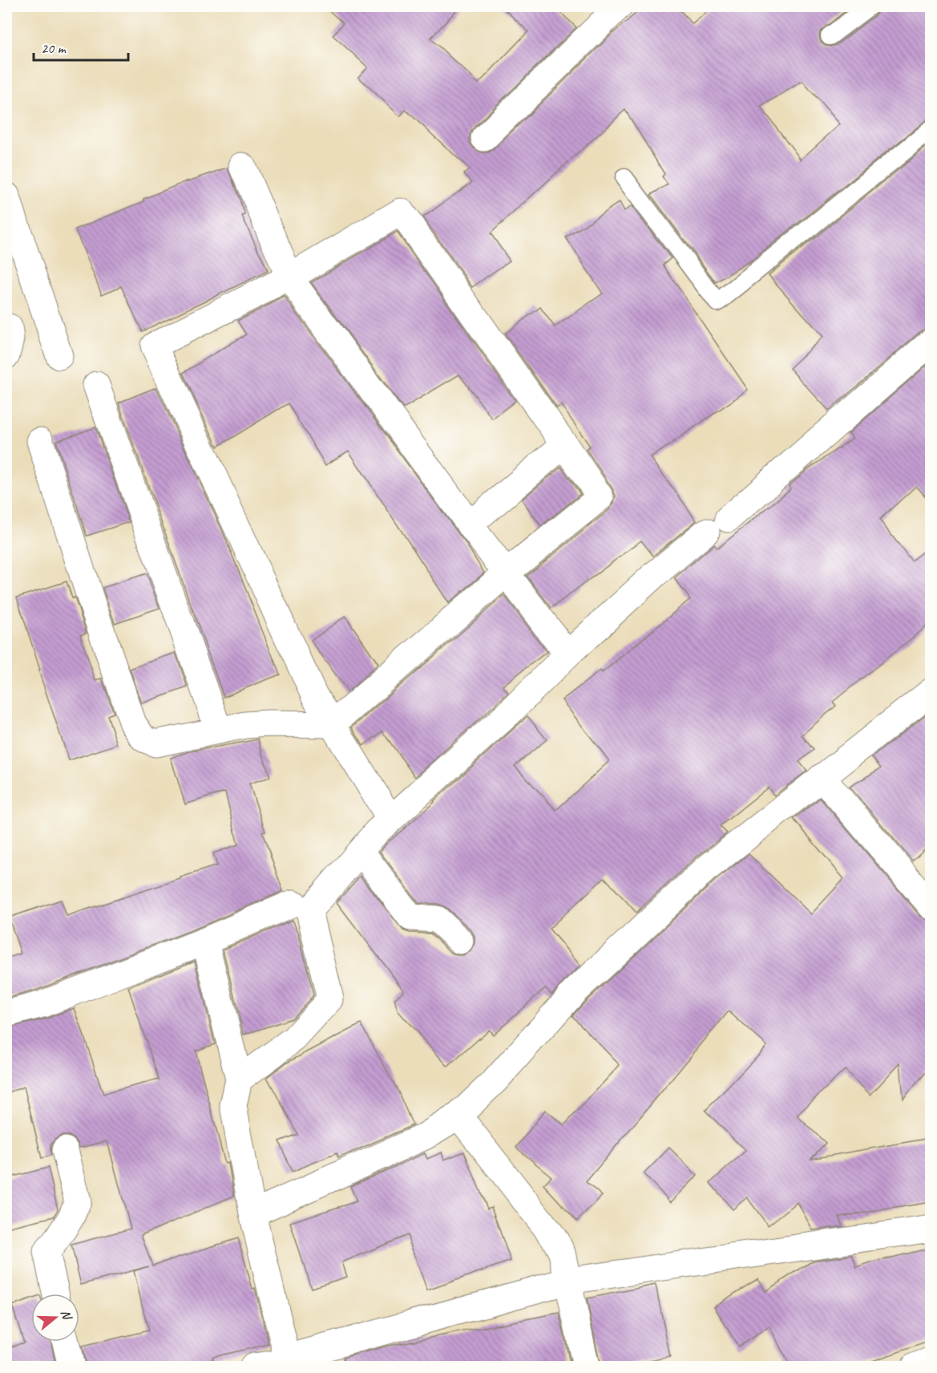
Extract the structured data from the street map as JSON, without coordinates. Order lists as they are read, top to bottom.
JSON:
{
  "scale_bar": "20 m",
  "north": "right"
}
